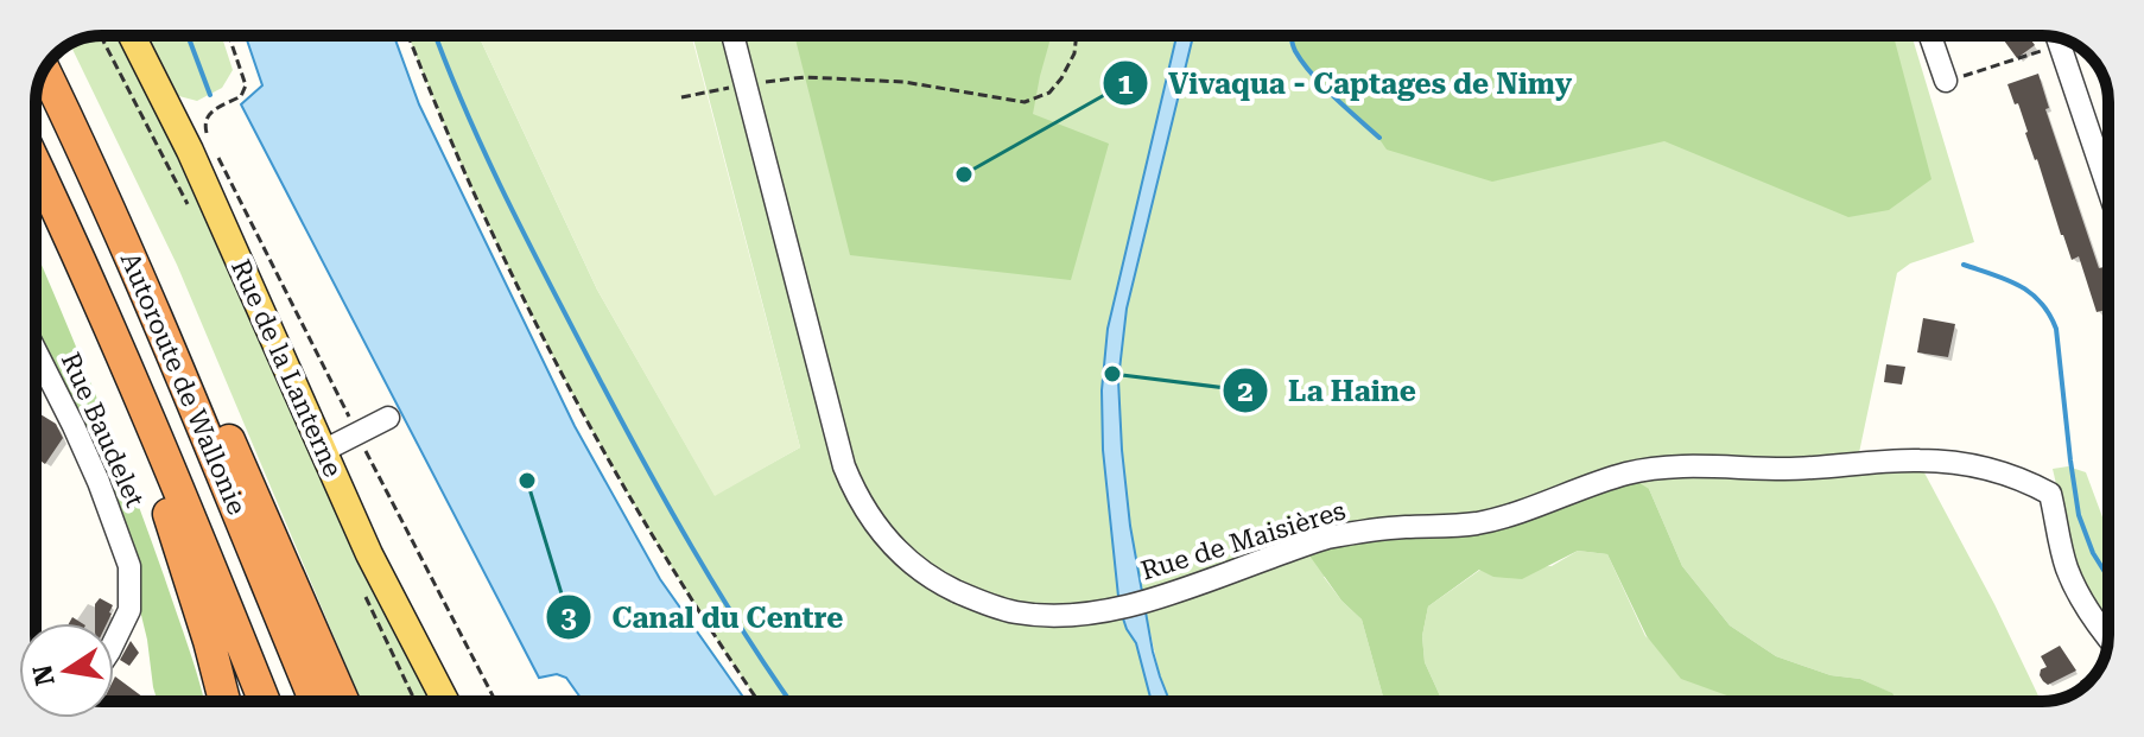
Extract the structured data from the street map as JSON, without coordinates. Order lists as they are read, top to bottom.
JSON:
{
  "streets": {
    "highway": ["Autoroute de Wallonie"],
    "main road": ["Rue de la Lanterne"],
    "street": ["Rue Baudelet", "Rue de Maisières"]
  },
  "places": ["Vivaqua - Captages de Nimy", "La Haine", "Canal du Centre"],
  "north": "left"
}
